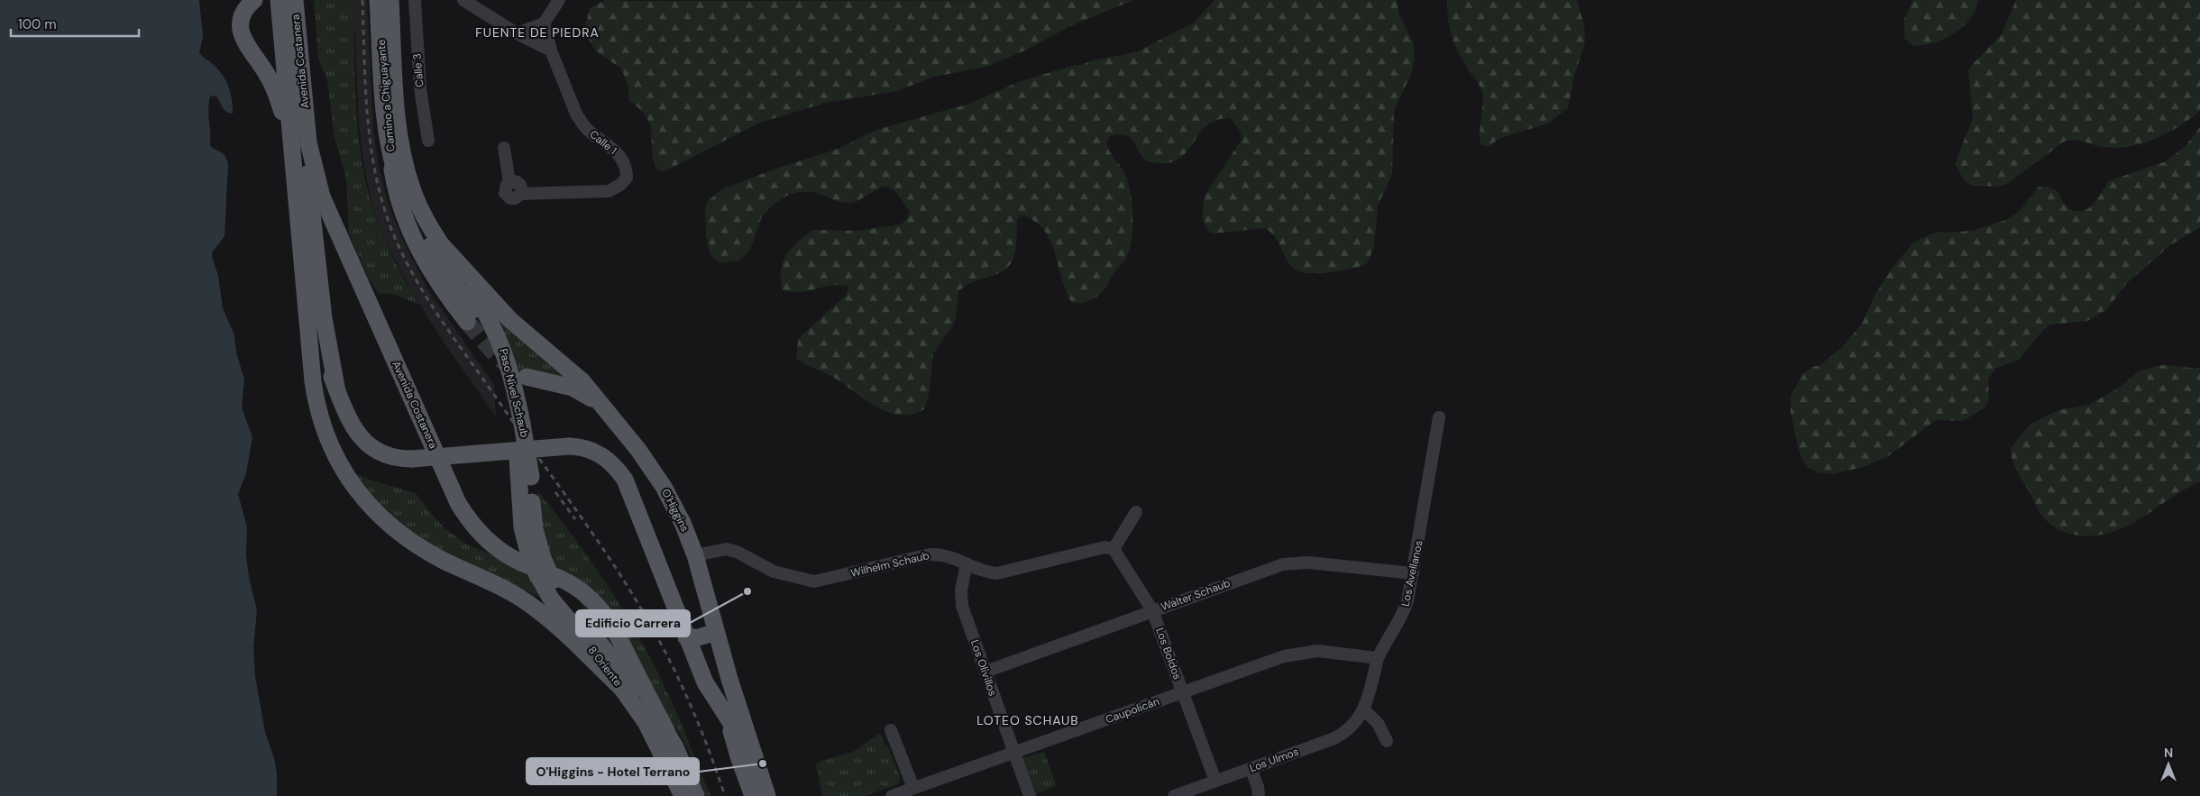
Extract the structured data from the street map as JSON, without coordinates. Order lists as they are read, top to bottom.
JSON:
{
  "streets": {
    "main road": [
      "Avenida Costanera",
      "Camino a Chiguayante",
      "Paso Nivel Schaub",
      "O'Higgins",
      "8 Oriente"
    ],
    "street": [
      "Calle 3",
      "Calle 1",
      "Wilhelm Schaub",
      "Los Avellanos",
      "Walter Schaub",
      "Los Boldos",
      "Los Olivillos",
      "Caupolicán",
      "Los Ulmos"
    ]
  },
  "crossings": [
    ["Avenida Costanera", "8 Oriente"],
    ["Camino a Chiguayante", "Paso Nivel Schaub"],
    ["Camino a Chiguayante", "O'Higgins"],
    ["Paso Nivel Schaub", "8 Oriente"],
    ["O'Higgins", "Wilhelm Schaub"],
    ["Wilhelm Schaub", "Los Boldos"],
    ["Wilhelm Schaub", "Los Olivillos"],
    ["Los Avellanos", "Walter Schaub"],
    ["Los Avellanos", "Caupolicán"],
    ["Los Avellanos", "Los Ulmos"],
    ["Walter Schaub", "Los Boldos"],
    ["Walter Schaub", "Los Olivillos"],
    ["Los Boldos", "Caupolicán"],
    ["Los Boldos", "Los Ulmos"],
    ["Los Olivillos", "Caupolicán"]
  ],
  "districts": ["FUENTE DE PIEDRA", "LOTEO SCHAUB"],
  "places": ["Edificio Carrera", "O'Higgins - Hotel Terrano"],
  "scale_bar": "100 m",
  "north": "top"
}
